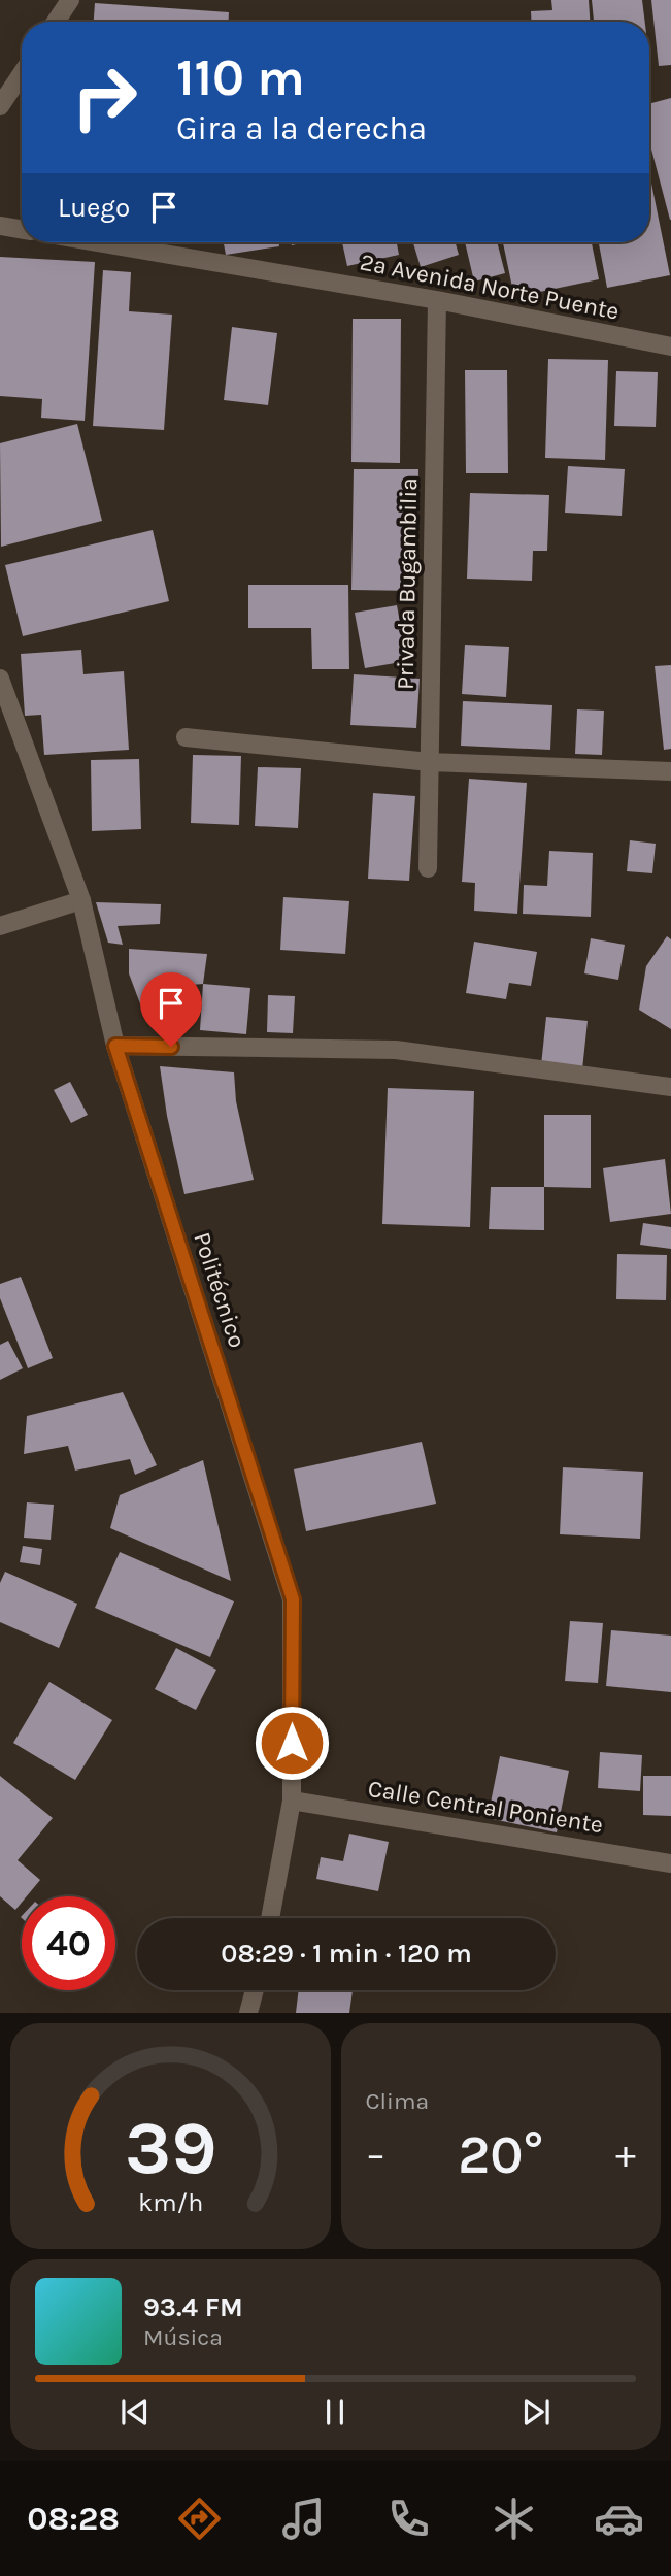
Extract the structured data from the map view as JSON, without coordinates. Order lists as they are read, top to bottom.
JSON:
{
  "streets": {
    "street": [
      "2a Avenida Norte Puente",
      "Privada Bugambilia",
      "Politécnico",
      "Calle Central Poniente"
    ]
  },
  "crossings": [
    ["2a Avenida Norte Puente", "Privada Bugambilia"],
    ["Politécnico", "Calle Central Poniente"]
  ],
  "page": {
    "turn": ["110 m", "Gira a la derecha"],
    "then": "Luego",
    "limit": "40",
    "trip": "08:29 · 1 min · 120 m",
    "tile": "Clima",
    "heat": ["−", "20°", "+"],
    "song": ["93.4 FM", "Música"],
    "tabs": "08:28",
    "gauge": ["39", "km/h"]
  }
}
